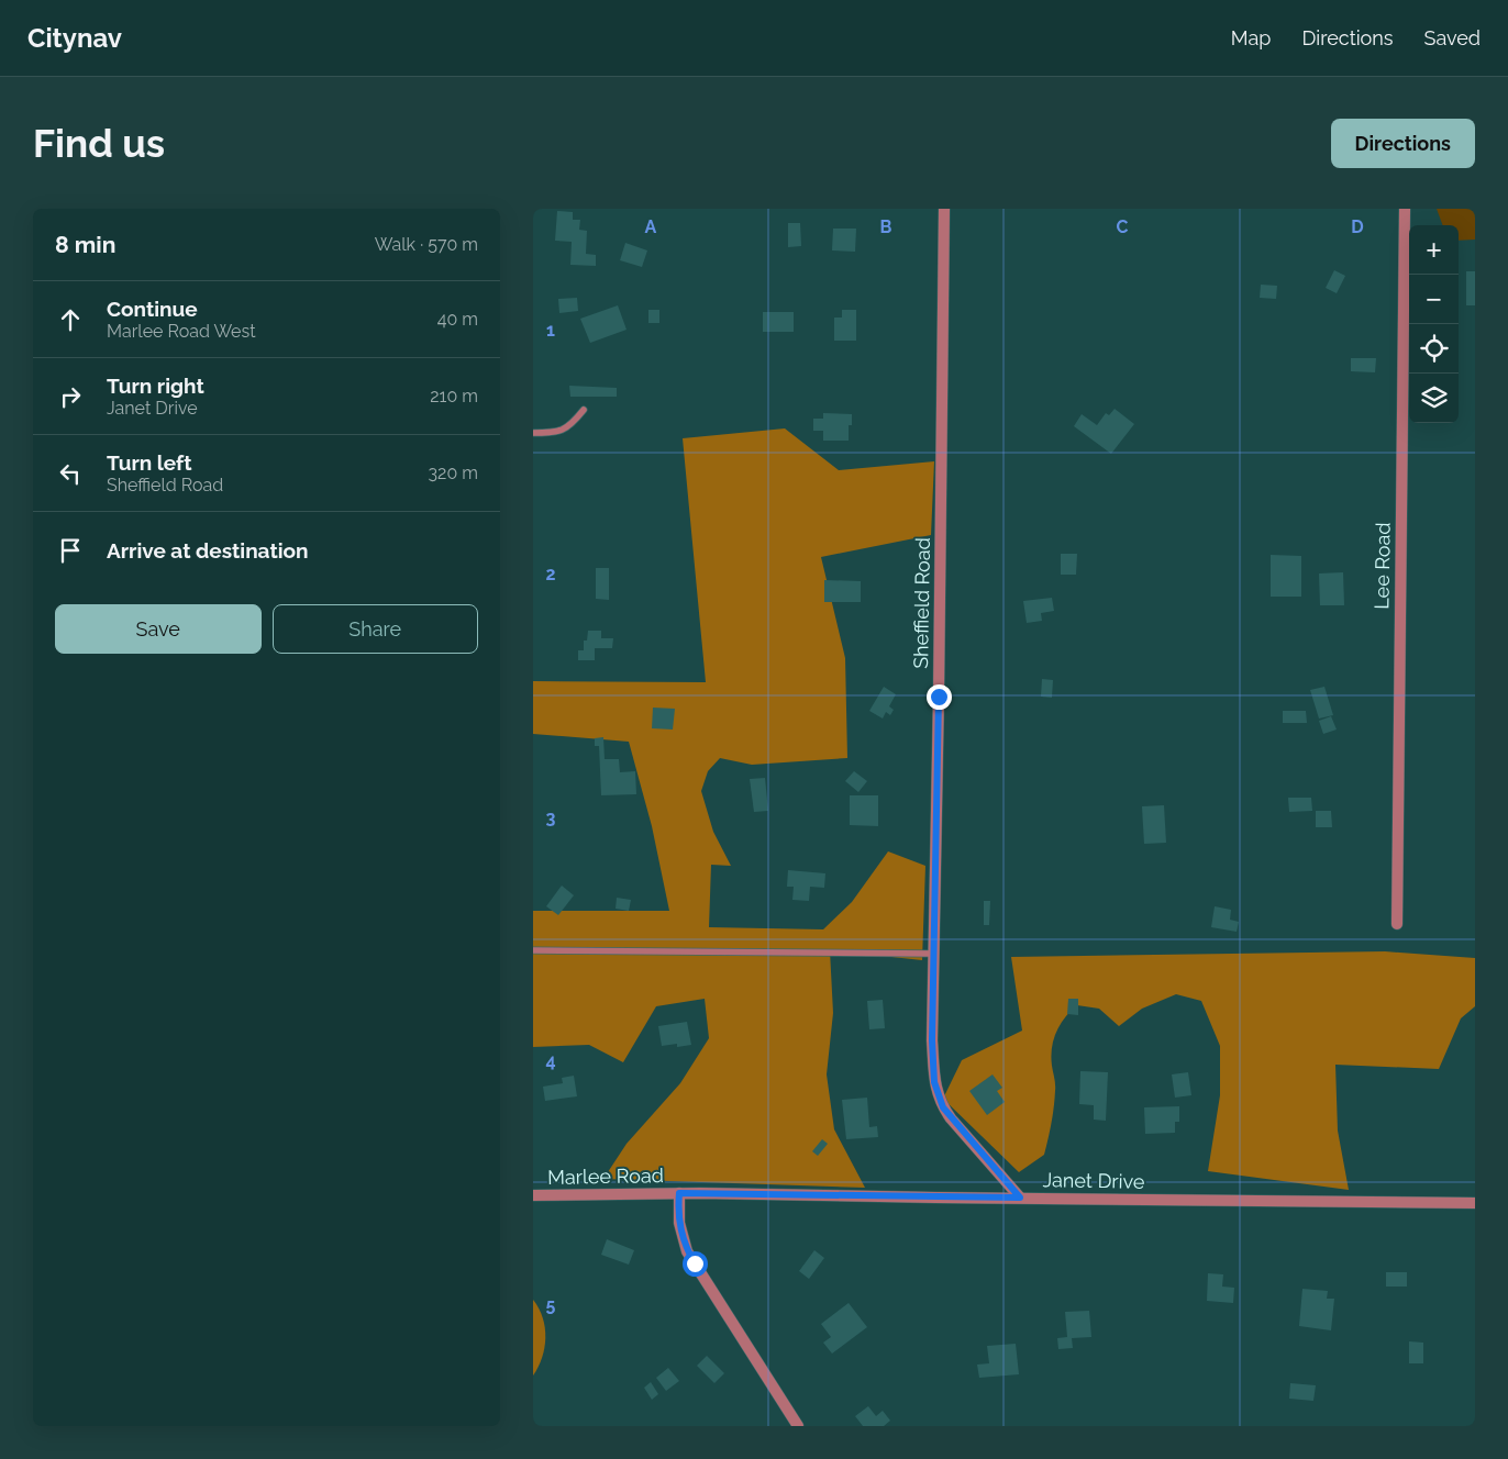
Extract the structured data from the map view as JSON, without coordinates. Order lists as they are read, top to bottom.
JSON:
{
  "streets": {
    "street": [
      "Lee Road",
      "Sheffield Road",
      "Marlee Road",
      "Janet Drive"
    ]
  },
  "crossings": [
    ["Sheffield Road", "Janet Drive"],
    ["Marlee Road", "Janet Drive"]
  ],
  "page": {
    "header": "Citynav",
    "nav": ["Map", "Directions", "Saved"],
    "buttons": [
      "Directions",
      ["Save", "Share"]
    ],
    "title": "Find us",
    "heading": ["8 min", "Walk · 570 m"],
    "map_buttons": ["+", "−"],
    "list": [
      ["Continue", "Marlee Road West", "40 m"],
      ["Turn right", "Janet Drive", "210 m"],
      ["Turn left", "Sheffield Road", "320 m"],
      "Arrive at destination"
    ]
  },
  "grid": {
    "columns": [
      "A",
      "B",
      "C",
      "D"
    ],
    "rows": [
      "1",
      "2",
      "3",
      "4",
      "5"
    ]
  }
}
